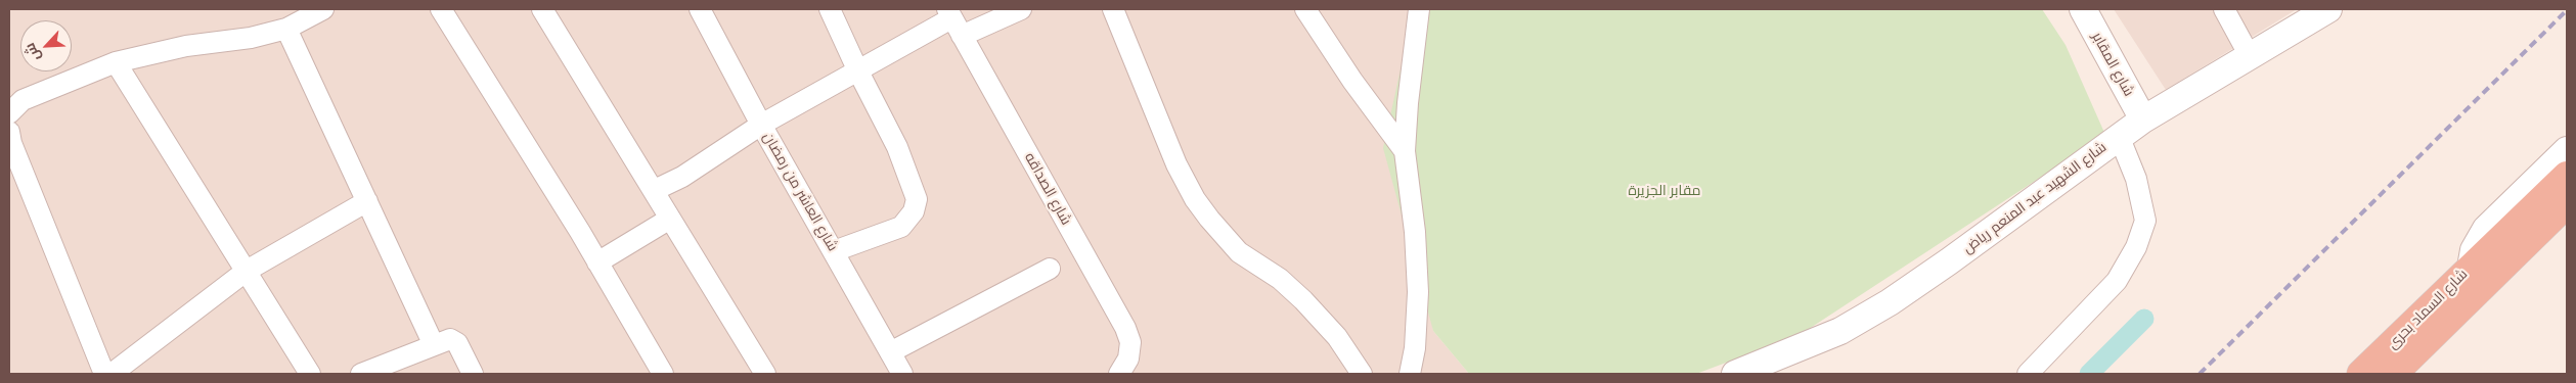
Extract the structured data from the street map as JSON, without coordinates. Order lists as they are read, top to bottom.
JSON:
{
  "streets": {
    "highway": ["شارع السماد بحرى"],
    "street": [
      "شارع المقابر",
      "شارع الصداقه",
      "شارع العاشر من رمضان",
      "شارع الشهيد عبد المنعم رياض"
    ]
  },
  "crossings": [
    ["شارع المقابر", "شارع الشهيد عبد المنعم رياض"]
  ],
  "parks": ["مقابر الجزيرة"],
  "north": "bottom left"
}
